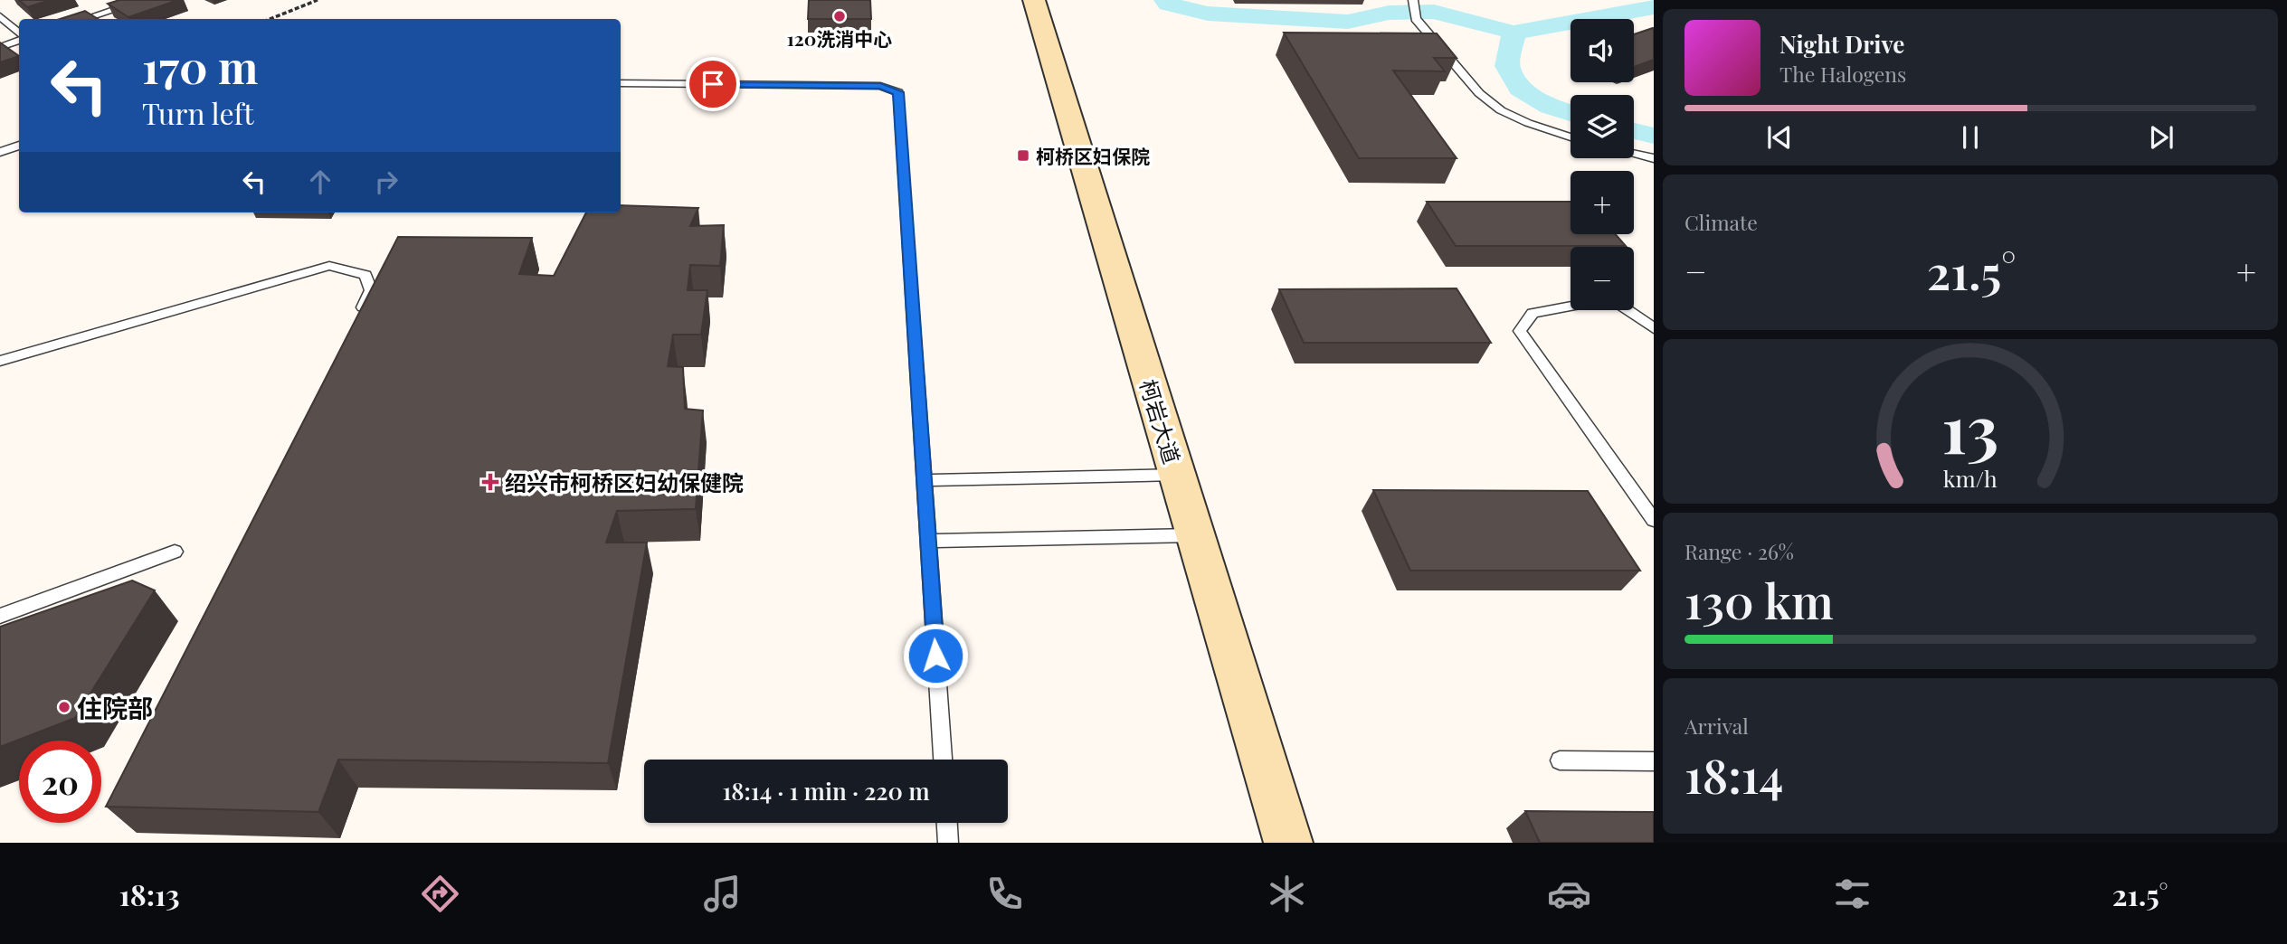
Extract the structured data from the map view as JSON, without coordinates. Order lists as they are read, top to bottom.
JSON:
{
  "streets": {
    "street": ["柯岩大道"]
  },
  "places": {
    "other": ["120洗消中心", "住院部"],
    "transit": ["柯桥区妇保院"],
    "health": ["绍兴市柯桥区妇幼保健院"]
  },
  "page": {
    "map_buttons": ["+", "−"],
    "turn": ["170 m", "Turn left"],
    "song": ["Night Drive", "The Halogens"],
    "tile": [
      "Climate",
      ["Range · 26%", "130 km"],
      ["Arrival", "18:14"]
    ],
    "heat": ["−", "21.5°", "+"],
    "limit": "20",
    "trip": "18:14 · 1 min · 220 m",
    "tabs": ["18:13", "21.5°"],
    "gauge": ["13", "km/h"]
  }
}
